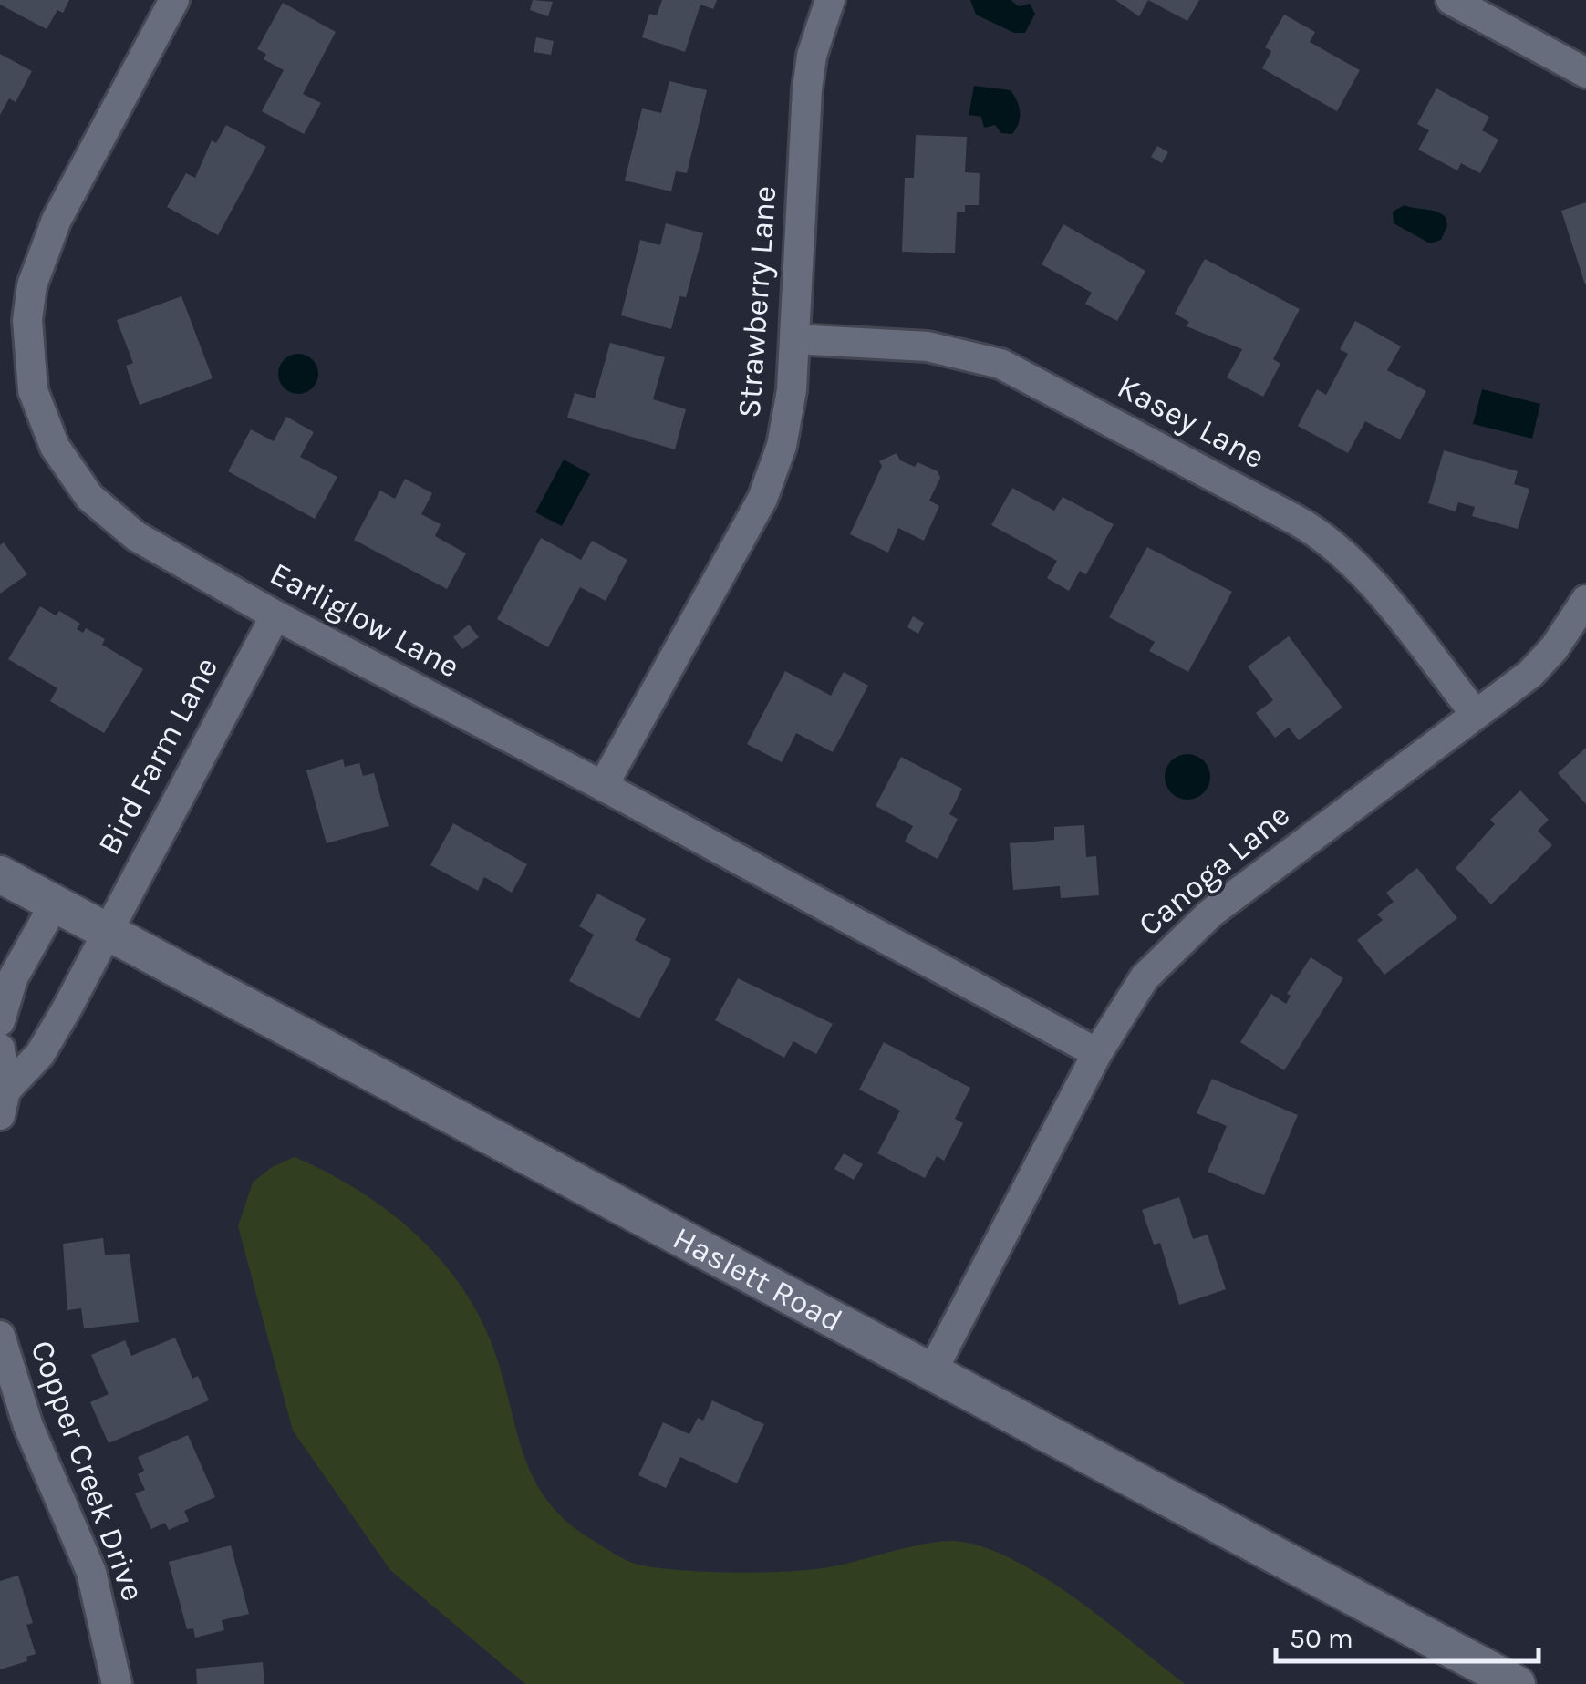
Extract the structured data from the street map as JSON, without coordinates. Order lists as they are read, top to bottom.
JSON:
{
  "streets": {
    "street": [
      "Strawberry Lane",
      "Kasey Lane",
      "Earliglow Lane",
      "Bird Farm Lane",
      "Canoga Lane",
      "Haslett Road",
      "Copper Creek Drive"
    ]
  },
  "crossings": [
    ["Strawberry Lane", "Kasey Lane"],
    ["Strawberry Lane", "Earliglow Lane"],
    ["Kasey Lane", "Canoga Lane"],
    ["Earliglow Lane", "Bird Farm Lane"],
    ["Earliglow Lane", "Canoga Lane"],
    ["Bird Farm Lane", "Haslett Road"],
    ["Canoga Lane", "Haslett Road"]
  ],
  "scale_bar": "50 m"
}
